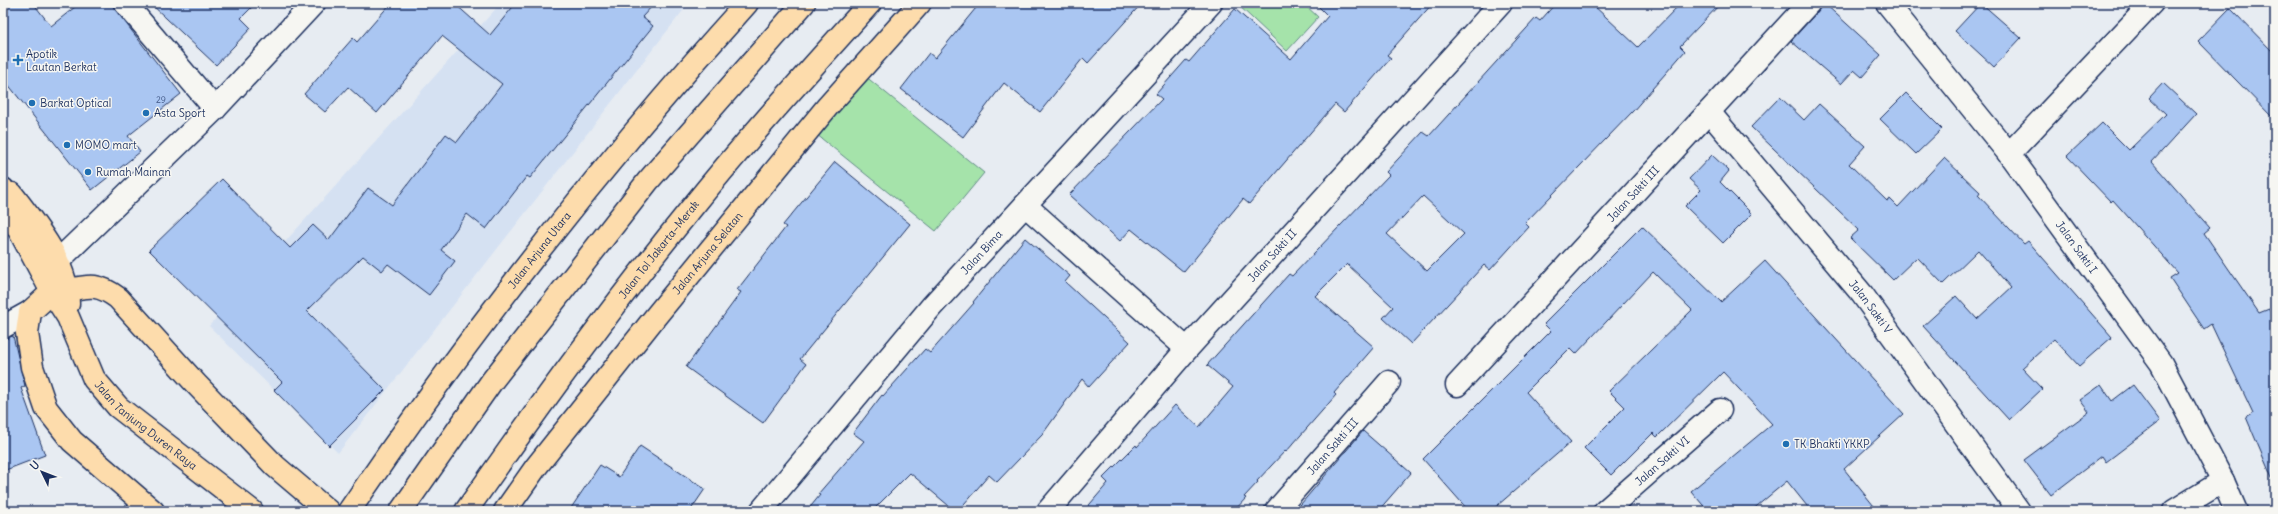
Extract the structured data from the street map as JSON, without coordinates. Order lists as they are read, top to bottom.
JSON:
{
  "streets": {
    "main road": [
      "Jalan Arjuna Utara",
      "Jalan Tol Jakarta–Merak",
      "Jalan Arjuna Selatan",
      "Jalan Tanjung Duren Raya"
    ],
    "street": [
      "Jalan Sakti III",
      "Jalan Sakti I",
      "Jalan Bima",
      "Jalan Sakti II",
      "Jalan Sakti V",
      "Jalan Sakti VI"
    ]
  },
  "crossings": [
    ["Jalan Sakti III", "Jalan Sakti V"]
  ],
  "places": {
    "health": ["Apotik Lautan Berkat"],
    "other": [
      "Barkat Optical",
      "Asta Sport",
      "MOMO mart",
      "Rumah Mainan",
      "TK Bhakti YKKP"
    ]
  },
  "house_numbers": ["29"],
  "north": "top left"
}
